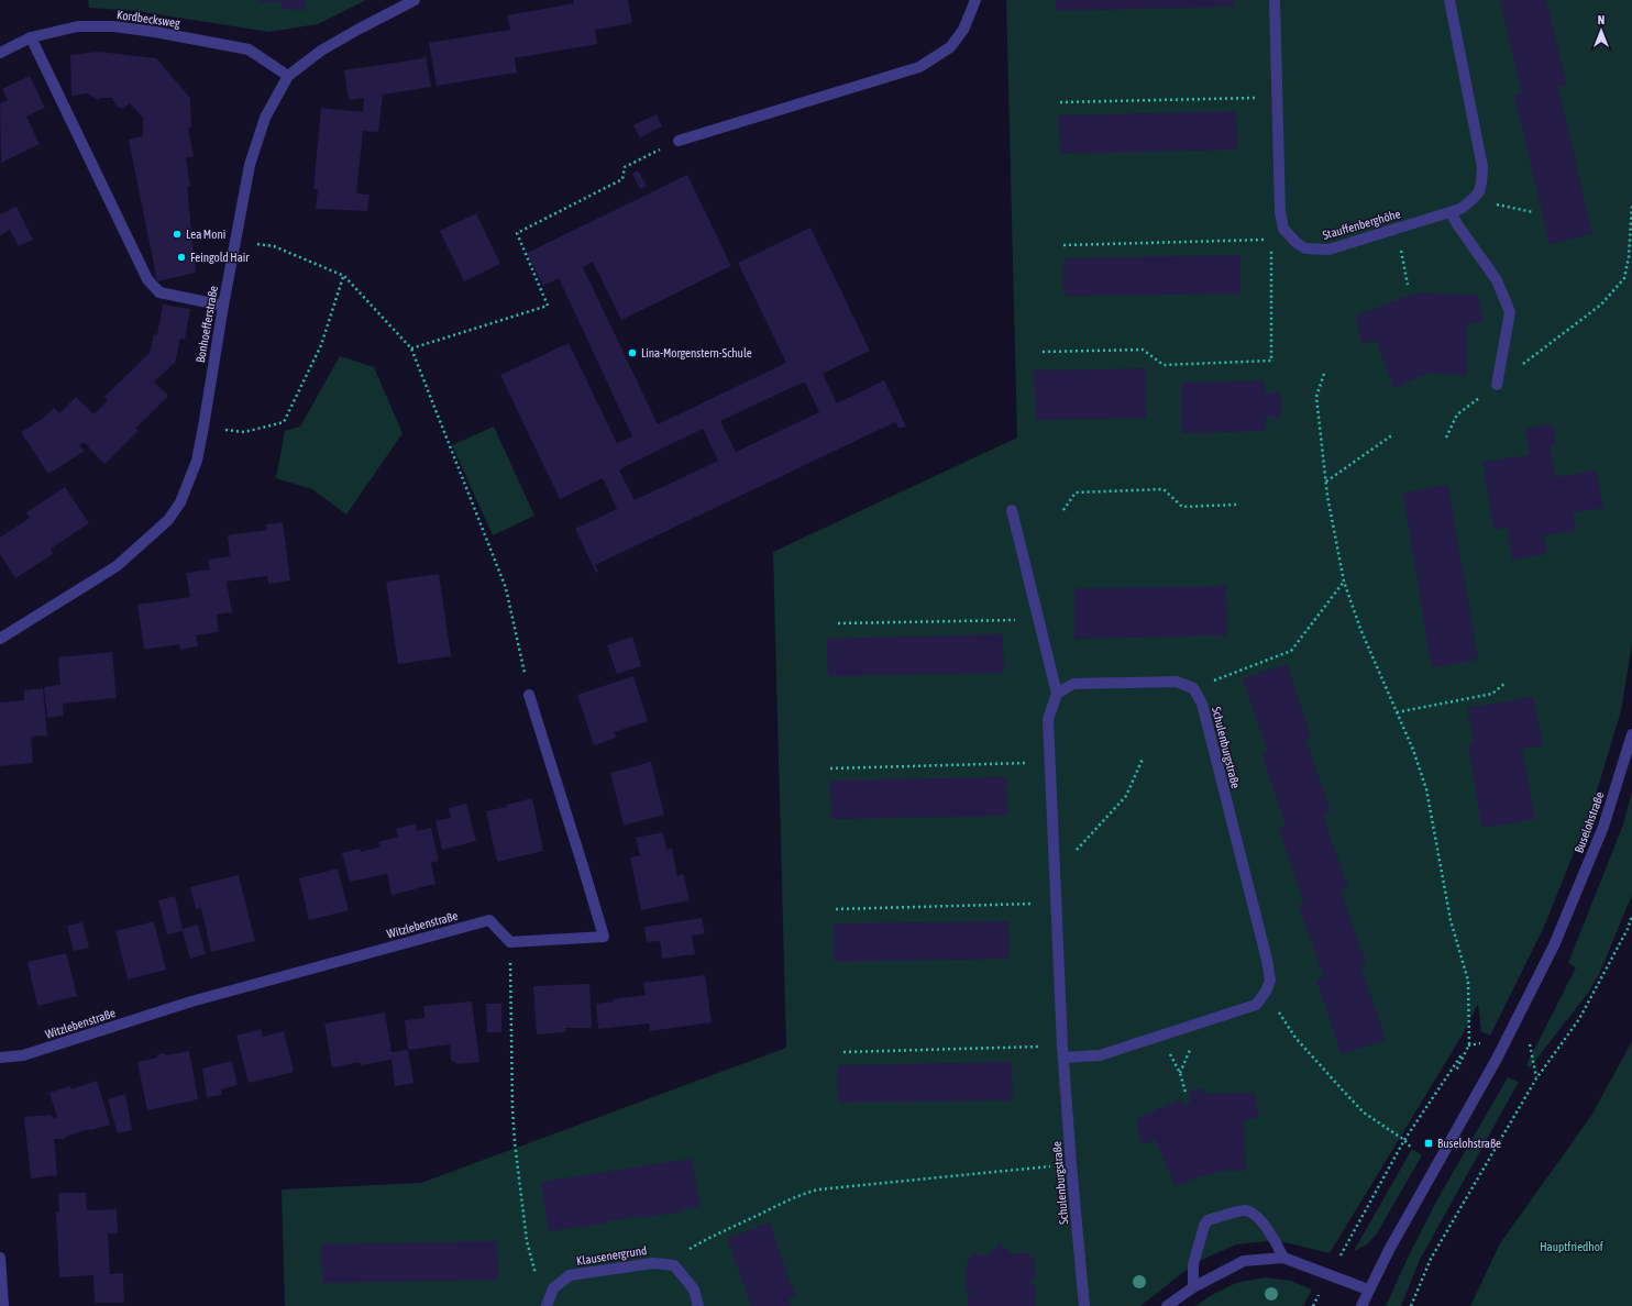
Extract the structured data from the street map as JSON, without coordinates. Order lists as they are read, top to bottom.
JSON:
{
  "streets": {
    "street": [
      "Kordbecksweg",
      "Stauffenberghöhe",
      "Bonhoefferstraße",
      "Schulenburgstraße",
      "Buselohstraße",
      "Witzlebenstraße",
      "Klausenergrund"
    ]
  },
  "crossings": [
    ["Kordbecksweg", "Bonhoefferstraße"]
  ],
  "parks": ["Hauptfriedhof"],
  "places": {
    "other": ["Lea Moni", "Feingold Hair", "Lina-Morgenstern-Schule"],
    "transit": ["Buselohstraße"]
  },
  "north": "top"
}
